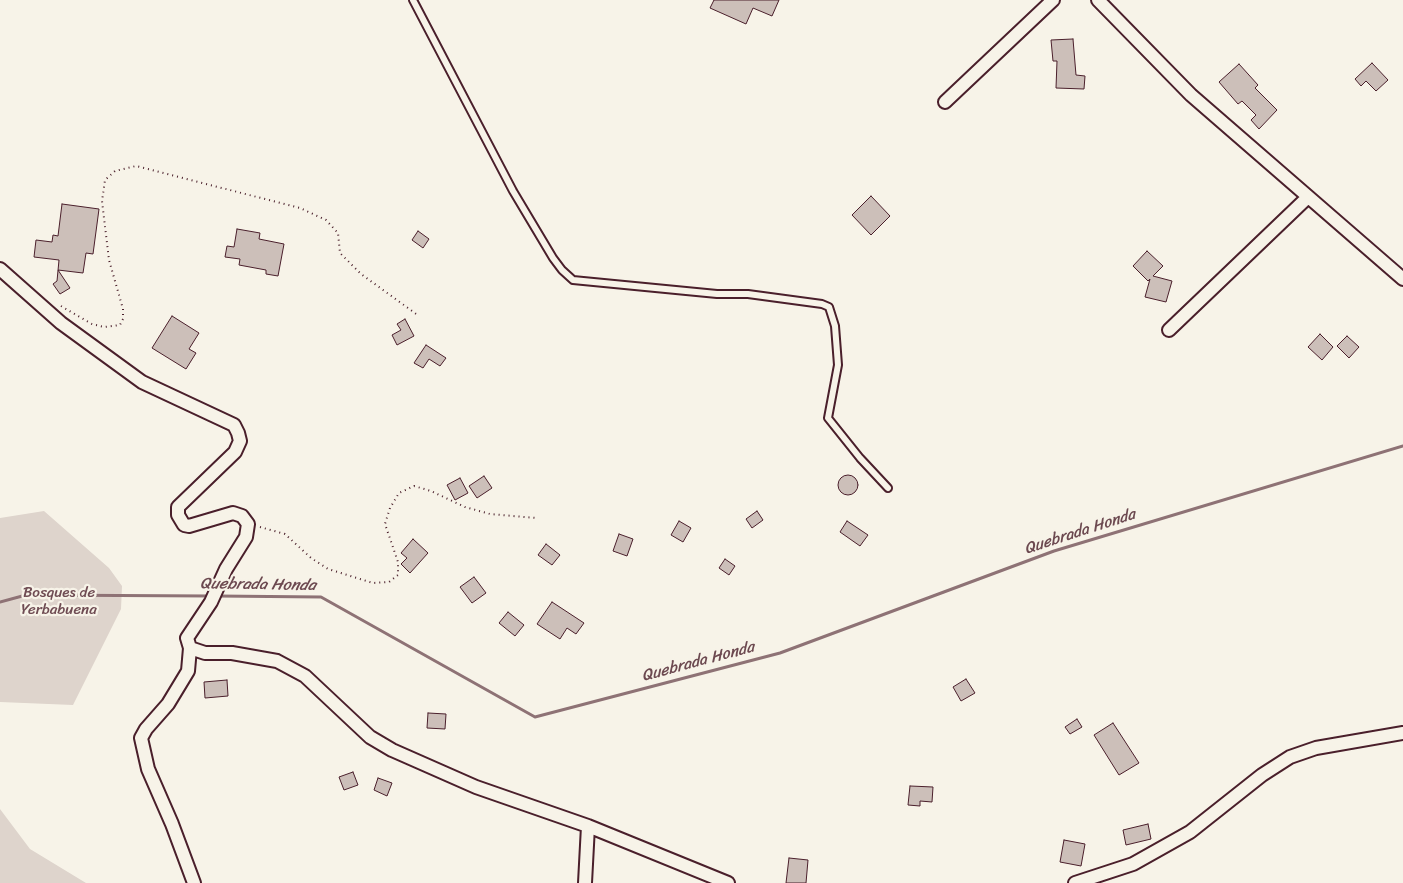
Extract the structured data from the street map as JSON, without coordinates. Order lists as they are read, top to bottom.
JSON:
{
  "water": ["Quebrada Honda"],
  "parks": ["Bosques de Yerbabuena"]
}
